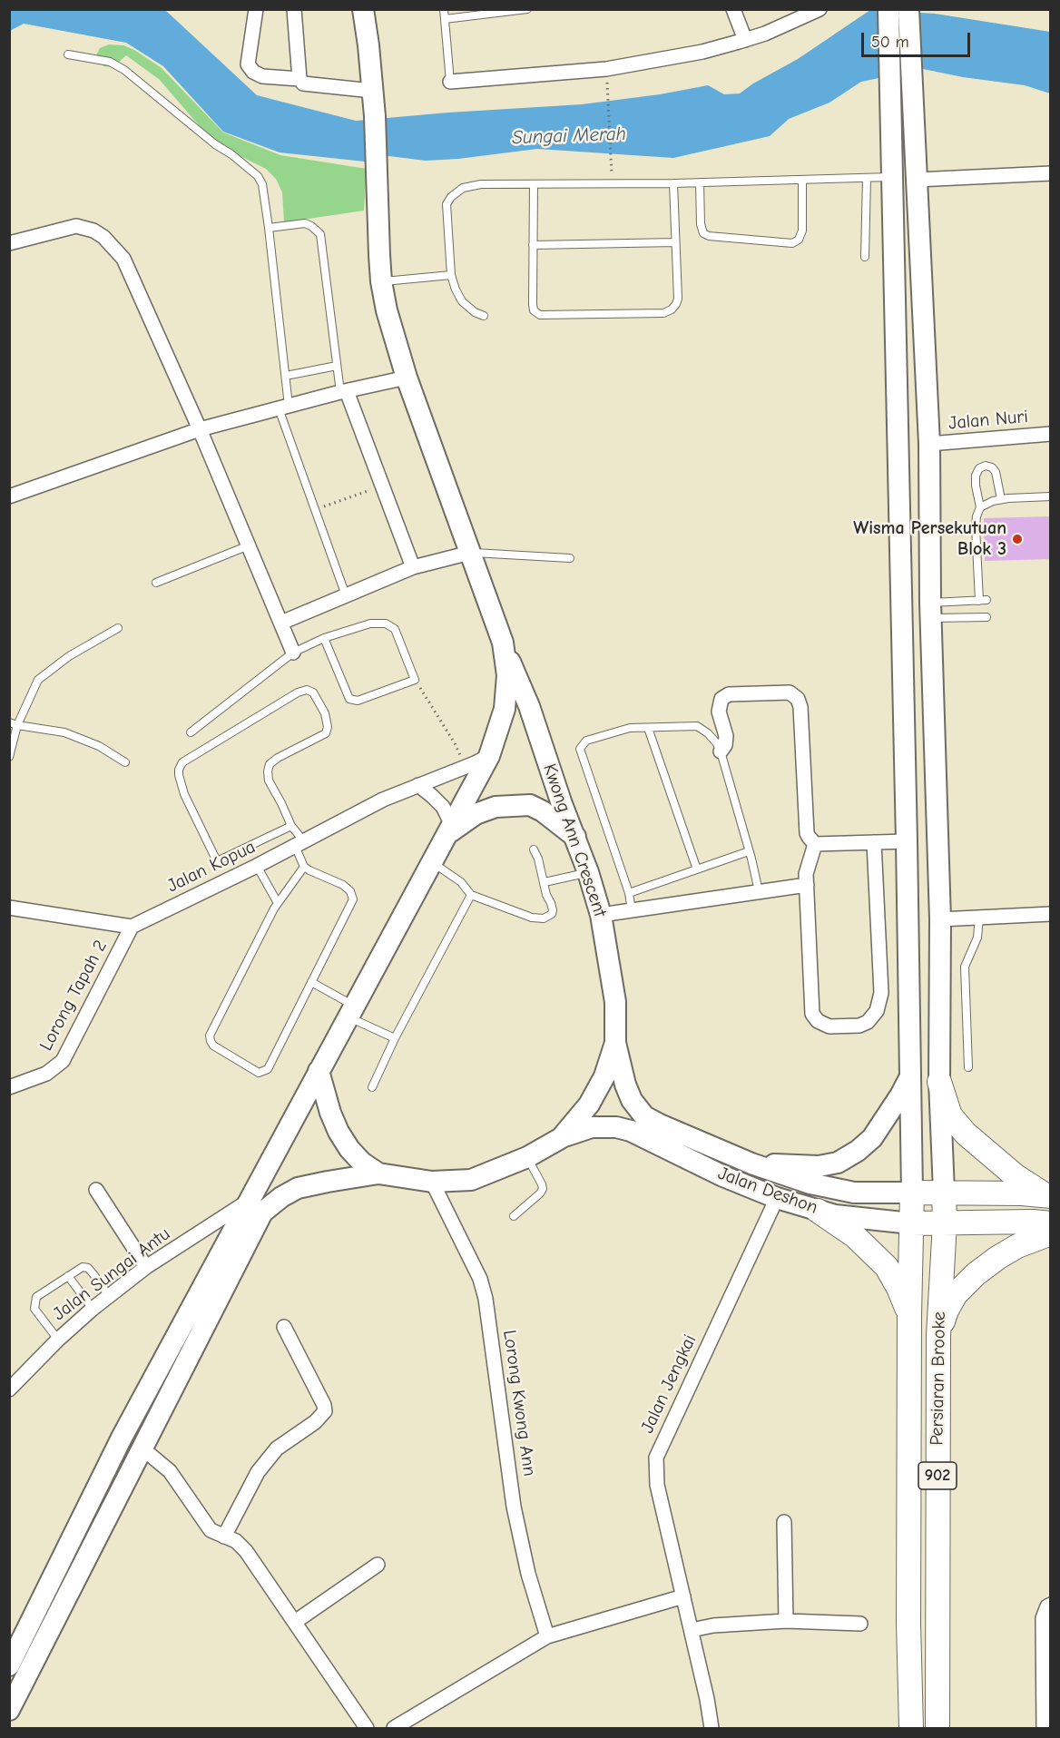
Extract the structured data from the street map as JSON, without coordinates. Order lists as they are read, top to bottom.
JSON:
{
  "streets": {
    "main road": [
      "Kwong Ann Crescent",
      "Jalan Deshon",
      "Persiaran Brooke",
      "902"
    ],
    "street": [
      "Jalan Nuri",
      "Jalan Kopua",
      "Lorong Tapah 2",
      "Jalan Sungai Antu",
      "Jalan Jengkai",
      "Lorong Kwong Ann"
    ]
  },
  "crossings": [
    ["Kwong Ann Crescent", "Jalan Deshon"],
    ["Kwong Ann Crescent", "Lorong Kwong Ann"],
    ["Jalan Kopua", "Lorong Tapah 2"],
    ["Jalan Deshon", "Persiaran Brooke"],
    ["Jalan Deshon", "Jalan Jengkai"]
  ],
  "water": ["Sungai Merah"],
  "places": ["Wisma Persekutuan Blok 3"],
  "scale_bar": "50 m"
}
